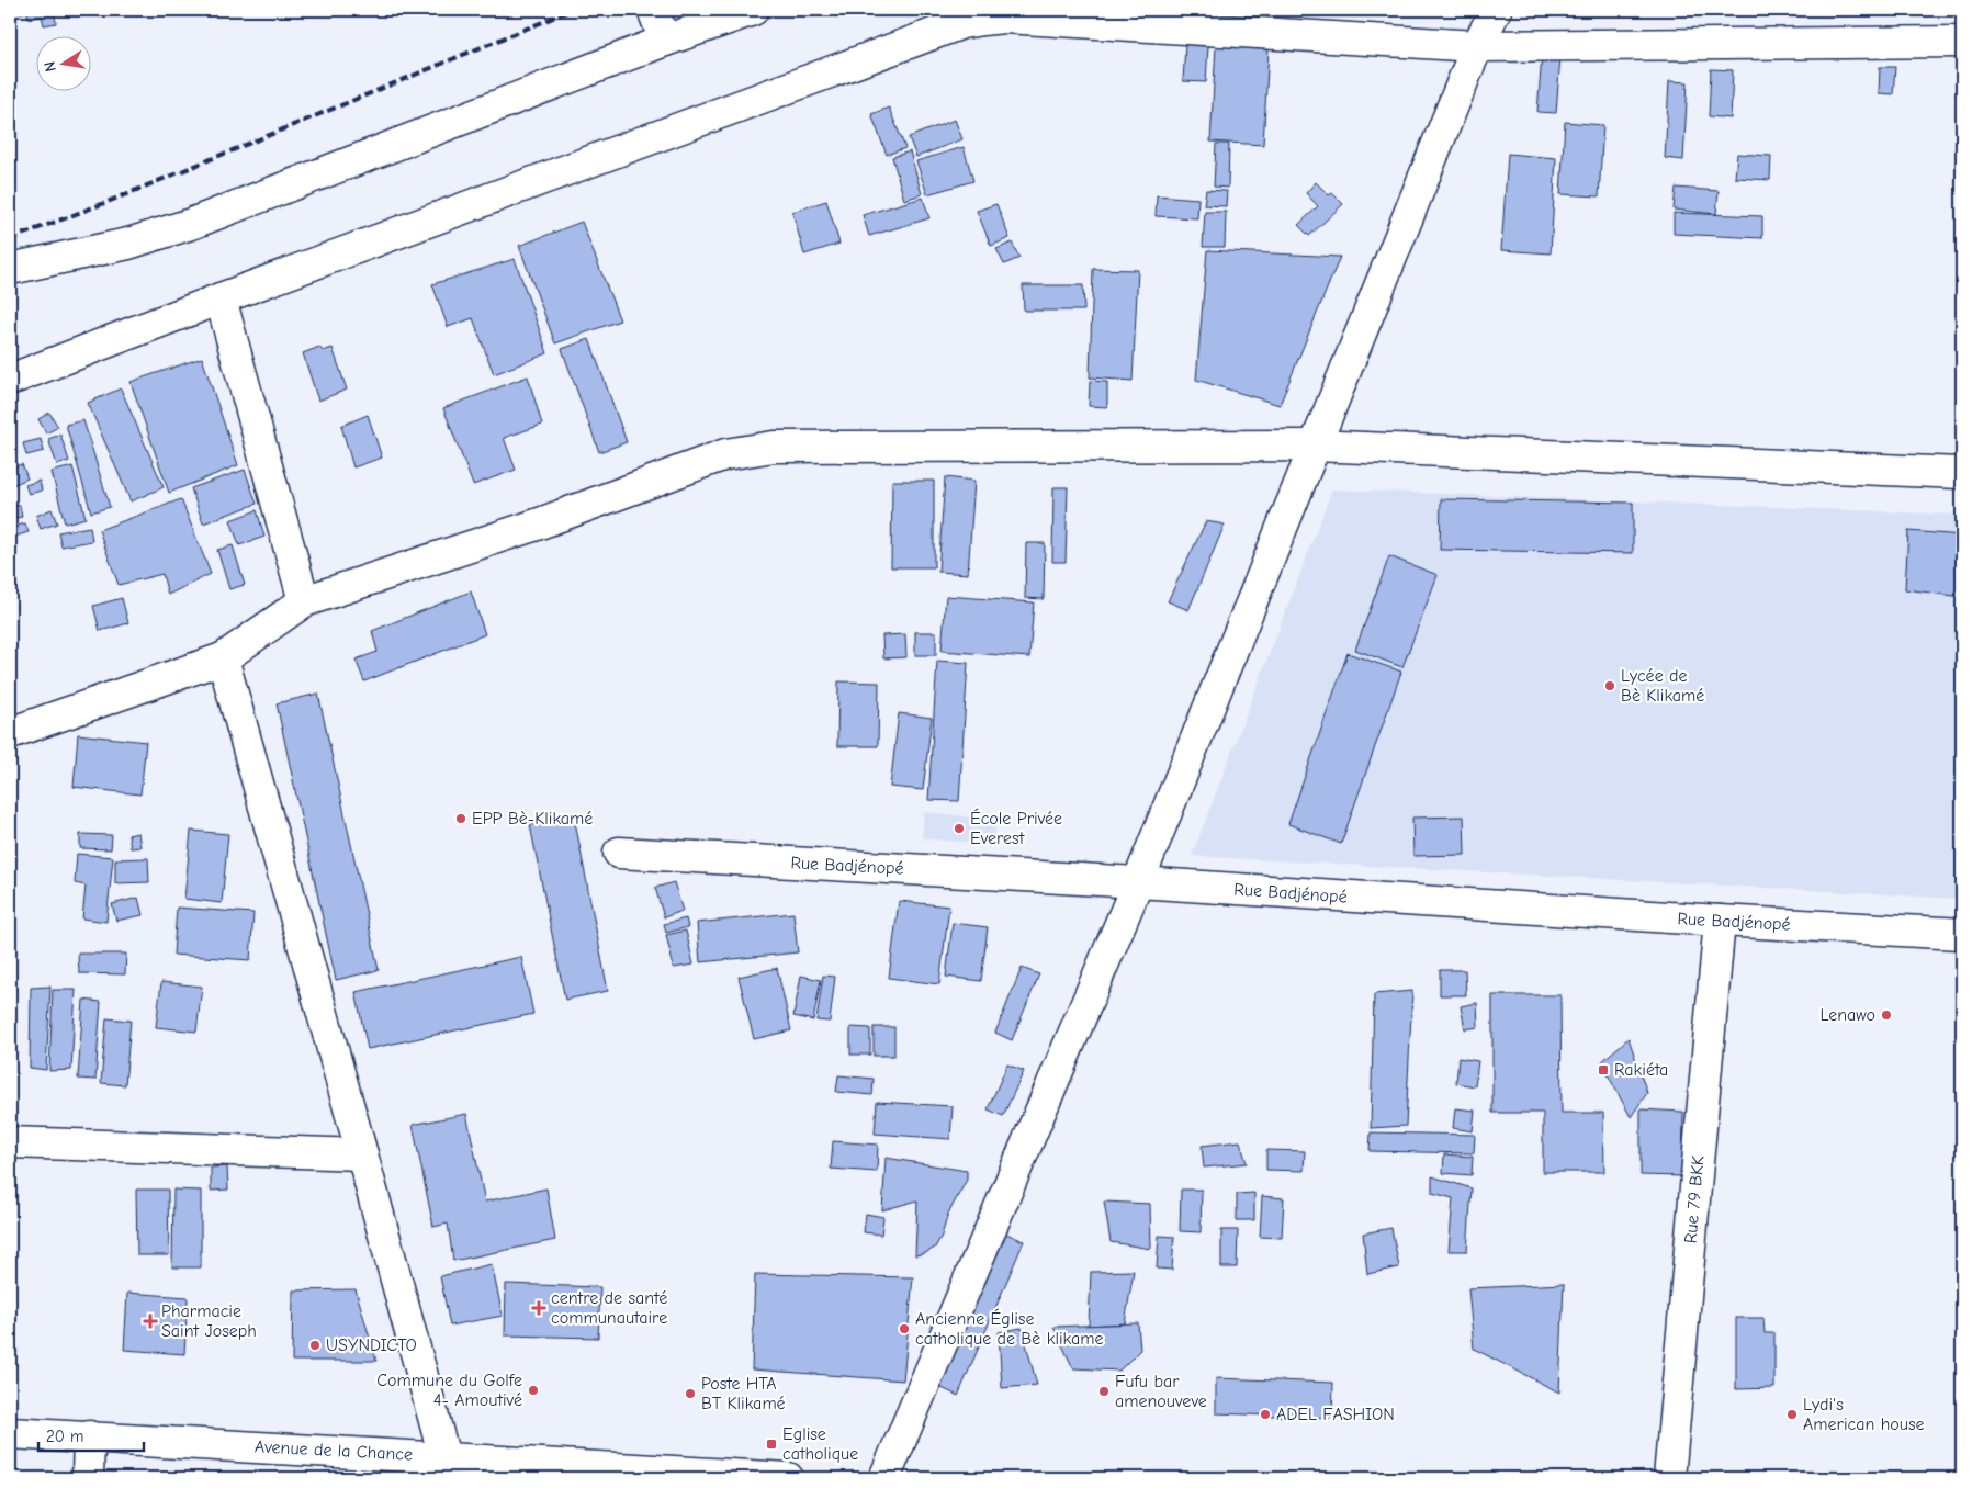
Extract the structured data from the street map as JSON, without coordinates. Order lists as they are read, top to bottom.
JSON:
{
  "streets": {
    "street": ["Rue Badjénopé", "Rue 79 BKK", "Avenue de la Chance"]
  },
  "crossings": [
    ["Rue Badjénopé", "Rue 79 BKK"]
  ],
  "places": {
    "other": [
      "Lycée de Bè Klikamé",
      "EPP Bè-Klikamé",
      "École Privée Everest",
      "Lenawo",
      "Ancienne Église catholique de Bè klikame",
      "USYNDICTO",
      "Commune du Golfe 4- Amoutivé",
      "Fufu bar amenouveve",
      "Poste HTA BT Klikamé",
      "ADEL FASHION",
      "Lydi's American house"
    ],
    "transit": ["Rakiéta", "Eglise catholique"],
    "health": ["centre de santé communautaire", "Pharmacie Saint Joseph"]
  },
  "scale_bar": "20 m",
  "north": "left"
}
